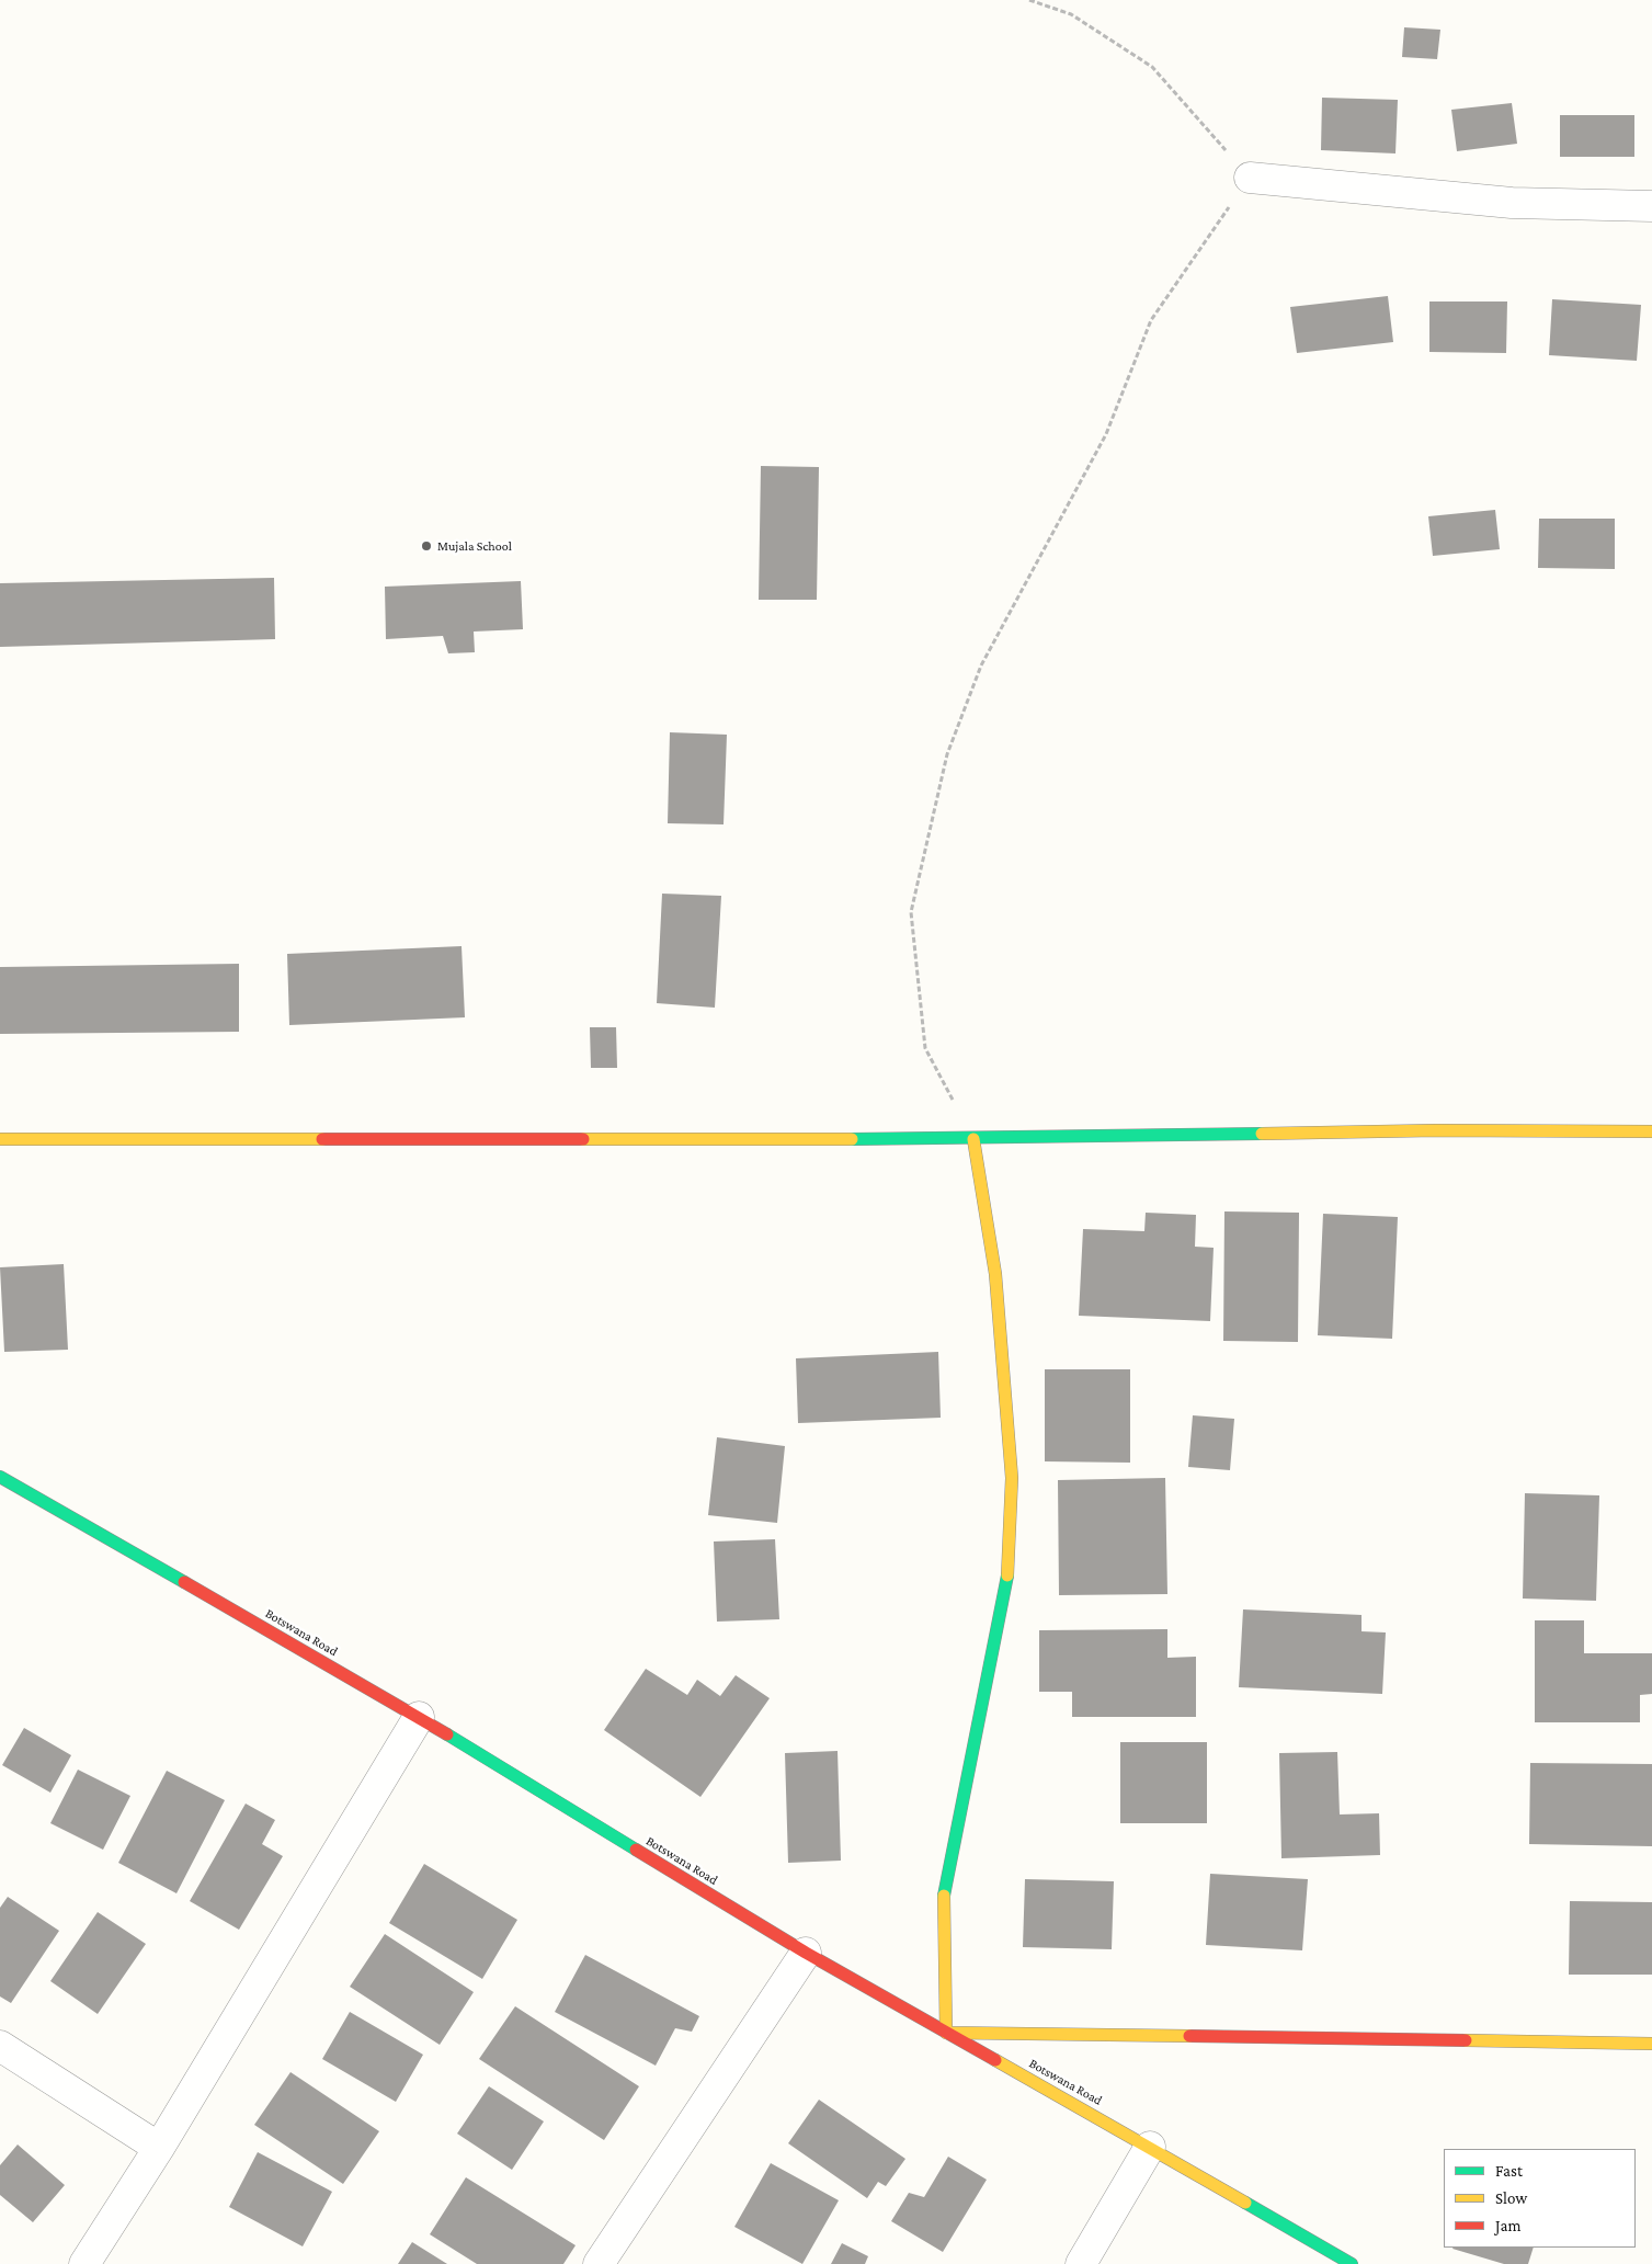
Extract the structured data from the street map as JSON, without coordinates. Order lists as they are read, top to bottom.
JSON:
{
  "streets": {
    "street": ["Botswana Road"]
  },
  "places": ["Mujala School"],
  "legend": ["Fast", "Slow", "Jam"]
}
